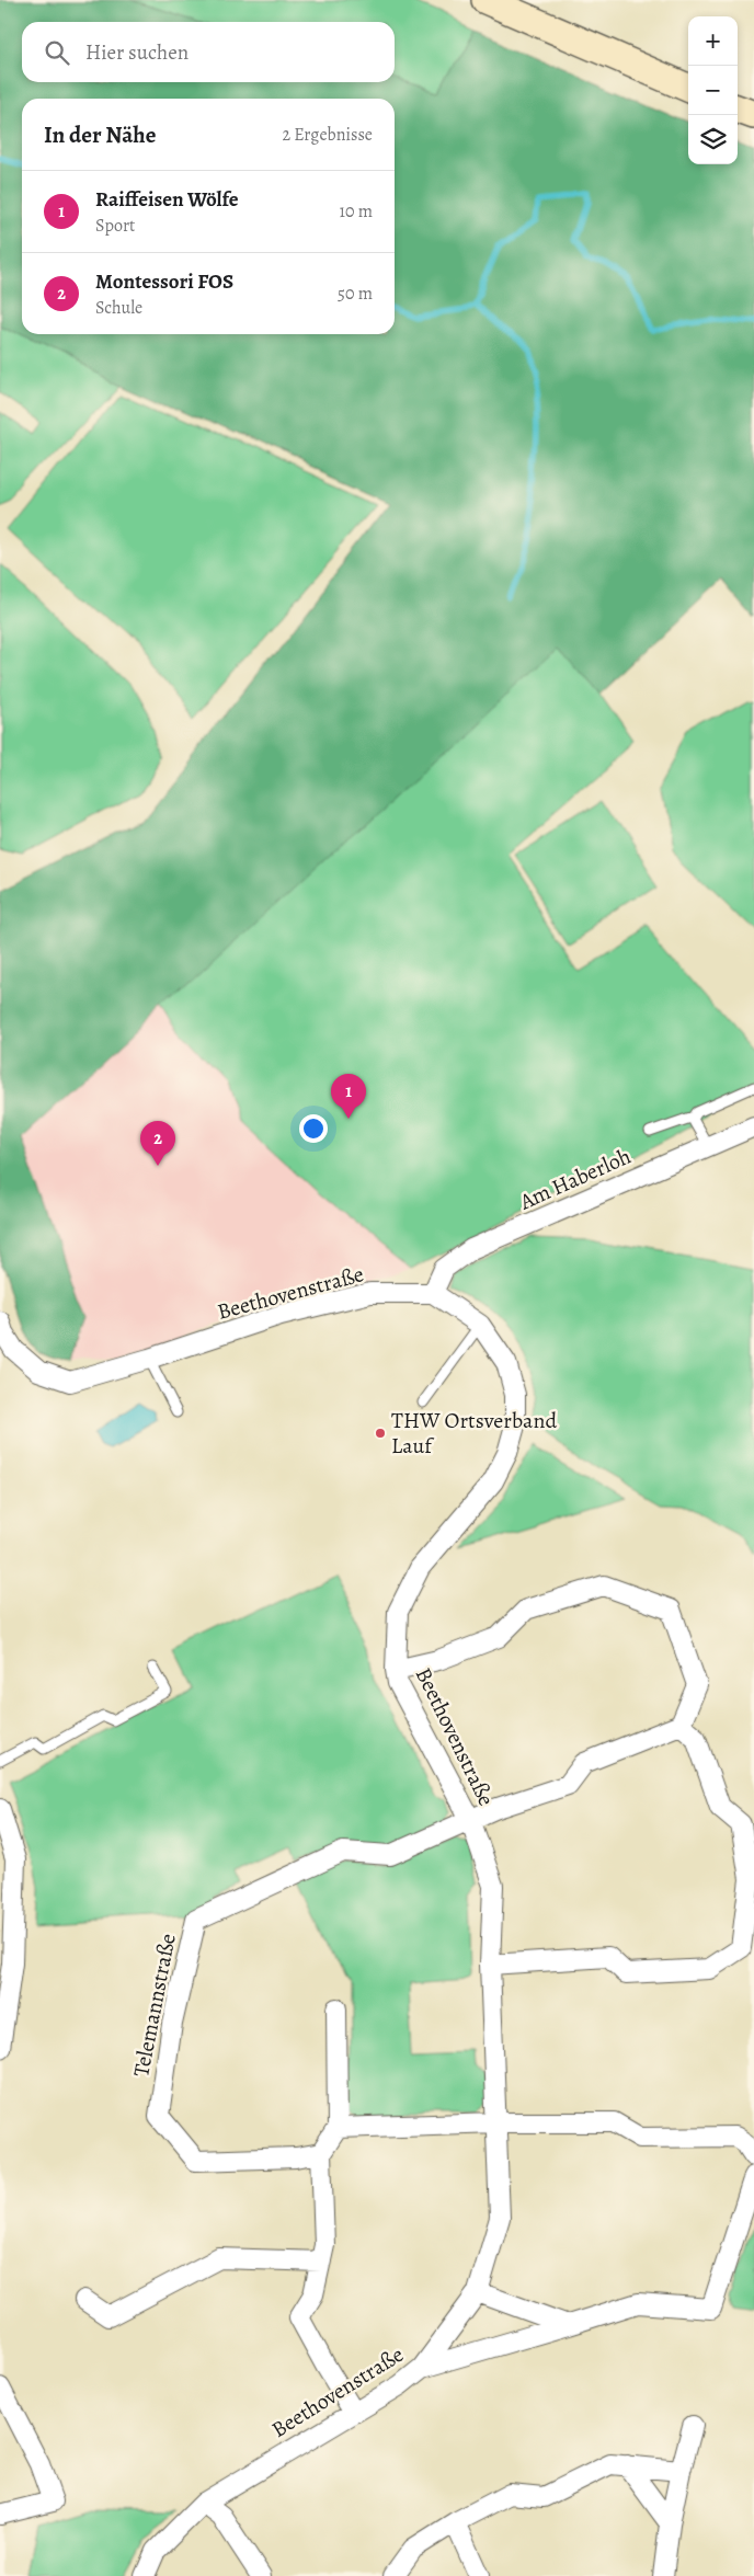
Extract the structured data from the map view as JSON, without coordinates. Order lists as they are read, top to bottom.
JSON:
{
  "streets": {
    "street": ["Am Haberloh", "Beethovenstraße", "Telemannstraße"]
  },
  "crossings": [
    ["Am Haberloh", "Beethovenstraße"],
    ["Beethovenstraße", "Telemannstraße"]
  ],
  "places": ["THW Ortsverband Lauf"],
  "page": {
    "map_buttons": ["+", "−"],
    "search": "Hier suchen",
    "heading": ["In der Nähe", "2 Ergebnisse"],
    "list": [
      {
        "mark": "1",
        "name": "Raiffeisen Wölfe",
        "note": "Sport",
        "value": "10 m"
      },
      {
        "mark": "2",
        "name": "Montessori FOS",
        "note": "Schule",
        "value": "50 m"
      }
    ],
    "pins": ["1", "2"]
  }
}
